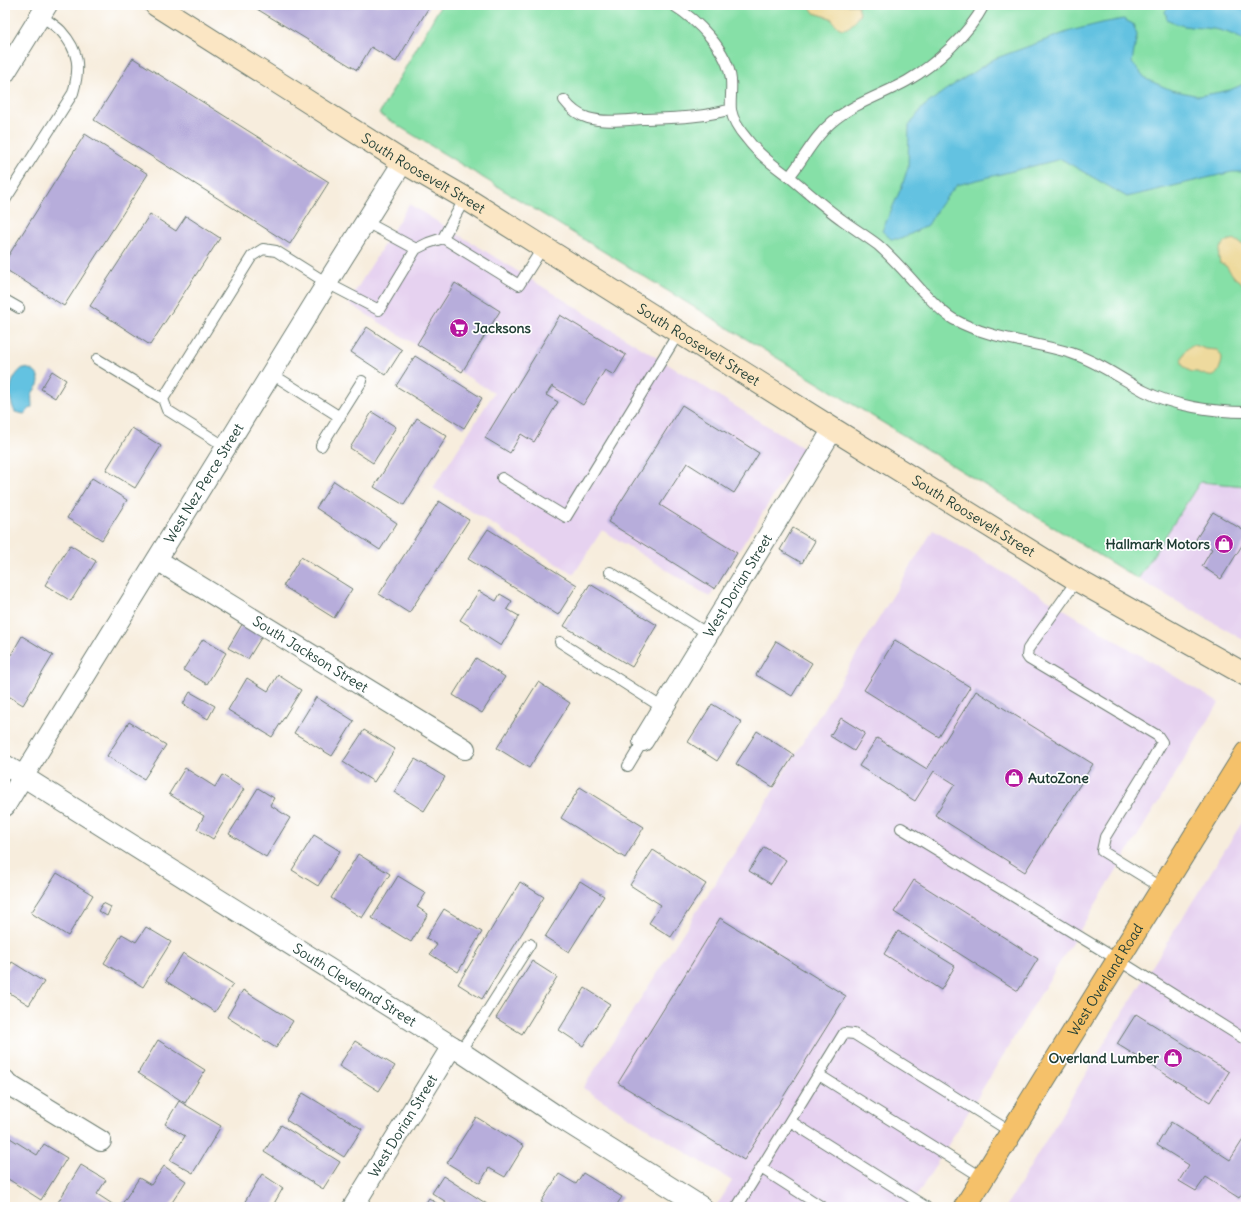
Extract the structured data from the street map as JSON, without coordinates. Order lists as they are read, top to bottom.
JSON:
{
  "streets": {
    "main road": ["West Overland Road"],
    "street": [
      "South Roosevelt Street",
      "West Nez Perce Street",
      "West Dorian Street",
      "South Jackson Street",
      "South Cleveland Street"
    ]
  },
  "crossings": [
    ["South Roosevelt Street", "West Nez Perce Street"],
    ["South Roosevelt Street", "West Dorian Street"],
    ["West Nez Perce Street", "South Jackson Street"],
    ["West Nez Perce Street", "South Cleveland Street"],
    ["West Dorian Street", "South Cleveland Street"]
  ],
  "places": {
    "supermarket": ["Jacksons"],
    "shop": ["Hallmark Motors", "AutoZone", "Overland Lumber"]
  }
}
